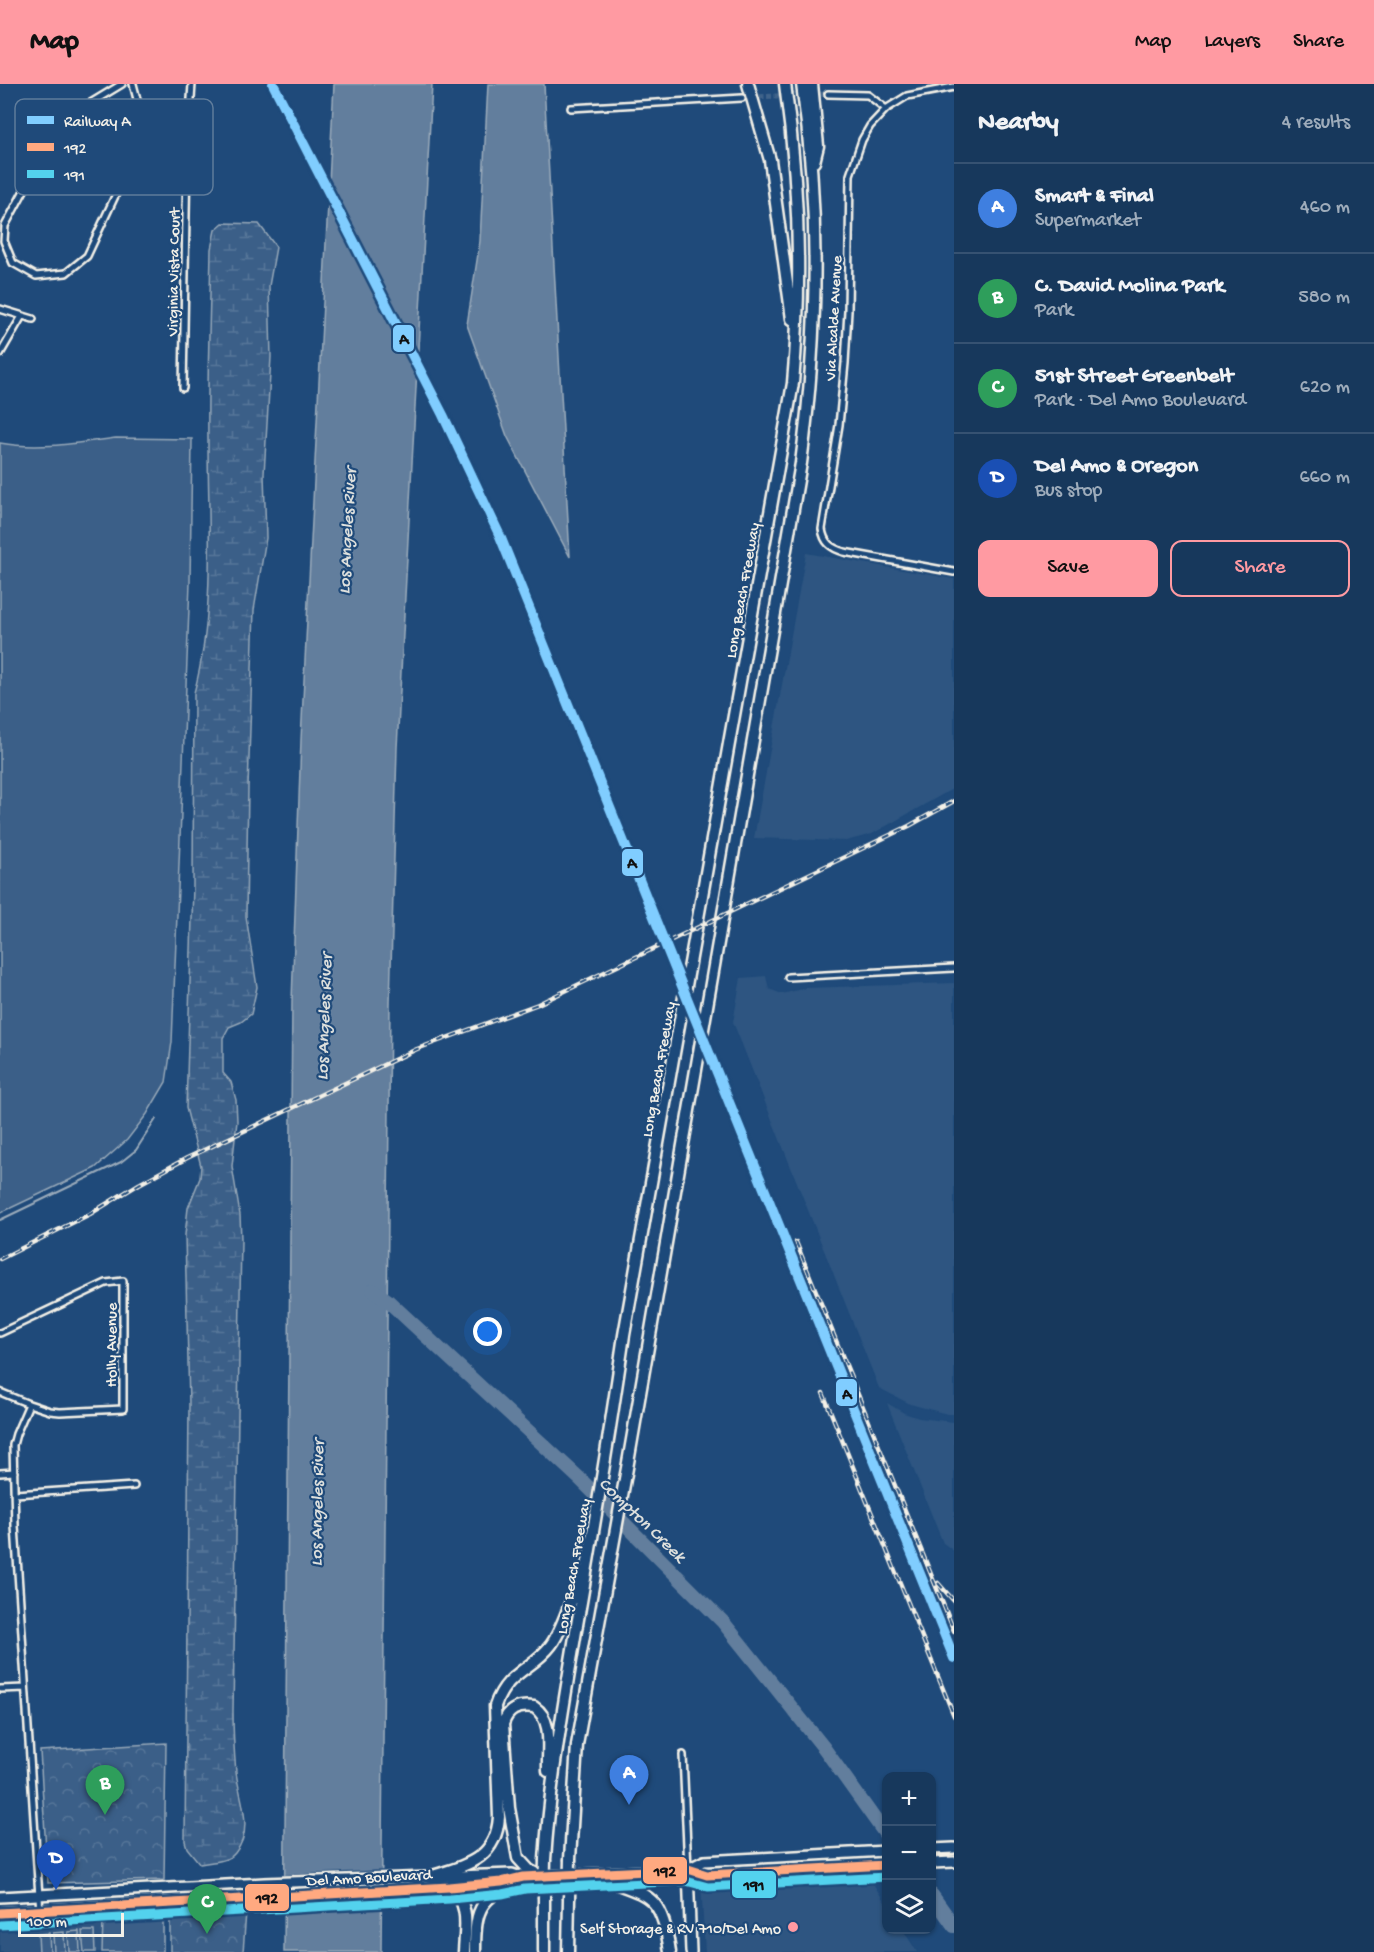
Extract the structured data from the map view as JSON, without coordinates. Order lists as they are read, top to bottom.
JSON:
{
  "streets": {
    "highway": ["Long Beach Freeway"],
    "main road": ["Del Amo Boulevard"],
    "street": ["Virginia Vista Court", "Via Alcalde Avenue", "Holly Avenue"]
  },
  "water": ["Los Angeles River", "Compton Creek"],
  "places": ["Self Storage & RV 710/Del Amo"],
  "lines": ["rail line A", "transit line 192", "transit line 191"],
  "legend": ["Railway A", "192", "191"],
  "scale_bar": "100 m",
  "page": {
    "header": "Map",
    "nav": ["Map", "Layers", "Share"],
    "heading": ["Nearby", "4 results"],
    "list": [
      {
        "mark": "A",
        "name": "Smart & Final",
        "note": "Supermarket",
        "value": "460 m"
      },
      {
        "mark": "B",
        "name": "C. David Molina Park",
        "note": "Park",
        "value": "580 m"
      },
      {
        "mark": "C",
        "name": "51st Street Greenbelt",
        "note": "Park · Del Amo Boulevard",
        "value": "620 m"
      },
      {
        "mark": "D",
        "name": "Del Amo & Oregon",
        "note": "Bus stop",
        "value": "660 m"
      }
    ],
    "buttons": ["Save", "Share"],
    "pins": [
      "A",
      "B",
      "D",
      "C"
    ],
    "map_buttons": ["+", "−"],
    "scale": "100 m"
  }
}
